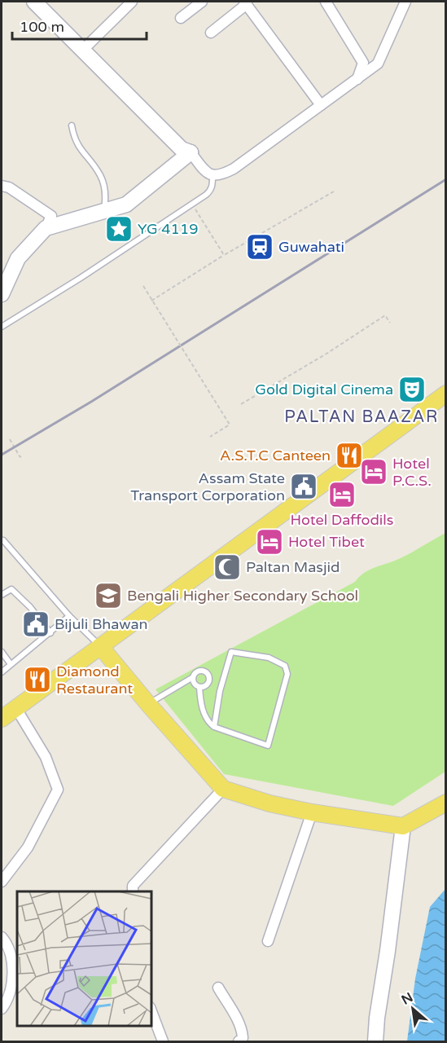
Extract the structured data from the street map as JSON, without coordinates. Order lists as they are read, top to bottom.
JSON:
{
  "districts": ["PALTAN BAAZAR"],
  "places": {
    "place": ["YG 4119"],
    "station": ["Guwahati"],
    "theatre": ["Gold Digital Cinema"],
    "restaurant": ["A.S.T.C Canteen", "Diamond Restaurant"],
    "hotel": ["Hotel P.C.S.", "Hotel Daffodils", "Hotel Tibet"],
    "public building": ["Assam State Transport Corporation", "Bijuli Bhawan"],
    "mosque": ["Paltan Masjid"],
    "school or university": ["Bengali Higher Secondary School"]
  },
  "scale_bar": "100 m",
  "north": "top left"
}
